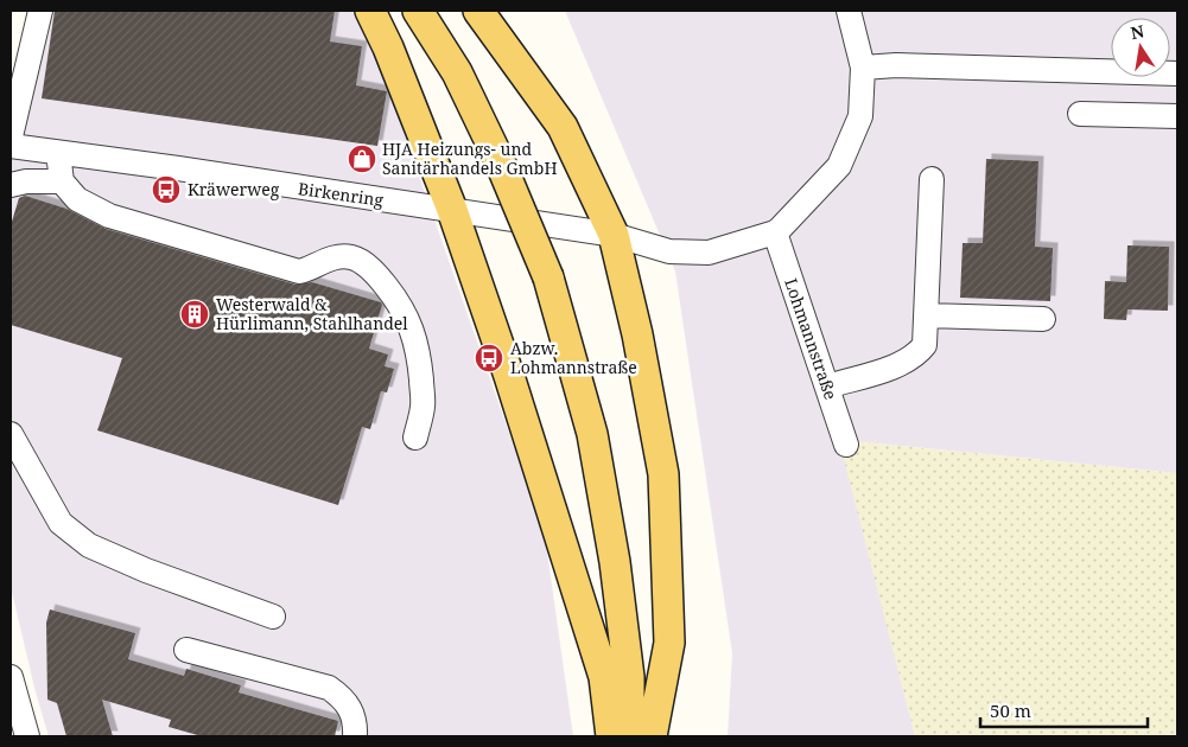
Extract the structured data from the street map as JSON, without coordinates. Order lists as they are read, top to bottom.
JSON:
{
  "streets": {
    "street": ["Birkenring", "Lohmannstraße"]
  },
  "crossings": [
    ["Birkenring", "Lohmannstraße"]
  ],
  "places": {
    "shop": ["HJA Heizungs- und Sanitärhandels GmbH"],
    "bus stop": ["Kräwerweg", "Abzw. Lohmannstraße"],
    "building": ["Westerwald & Hürlimann, Stahlhandel"]
  },
  "scale_bar": "50 m",
  "north": "top"
}
